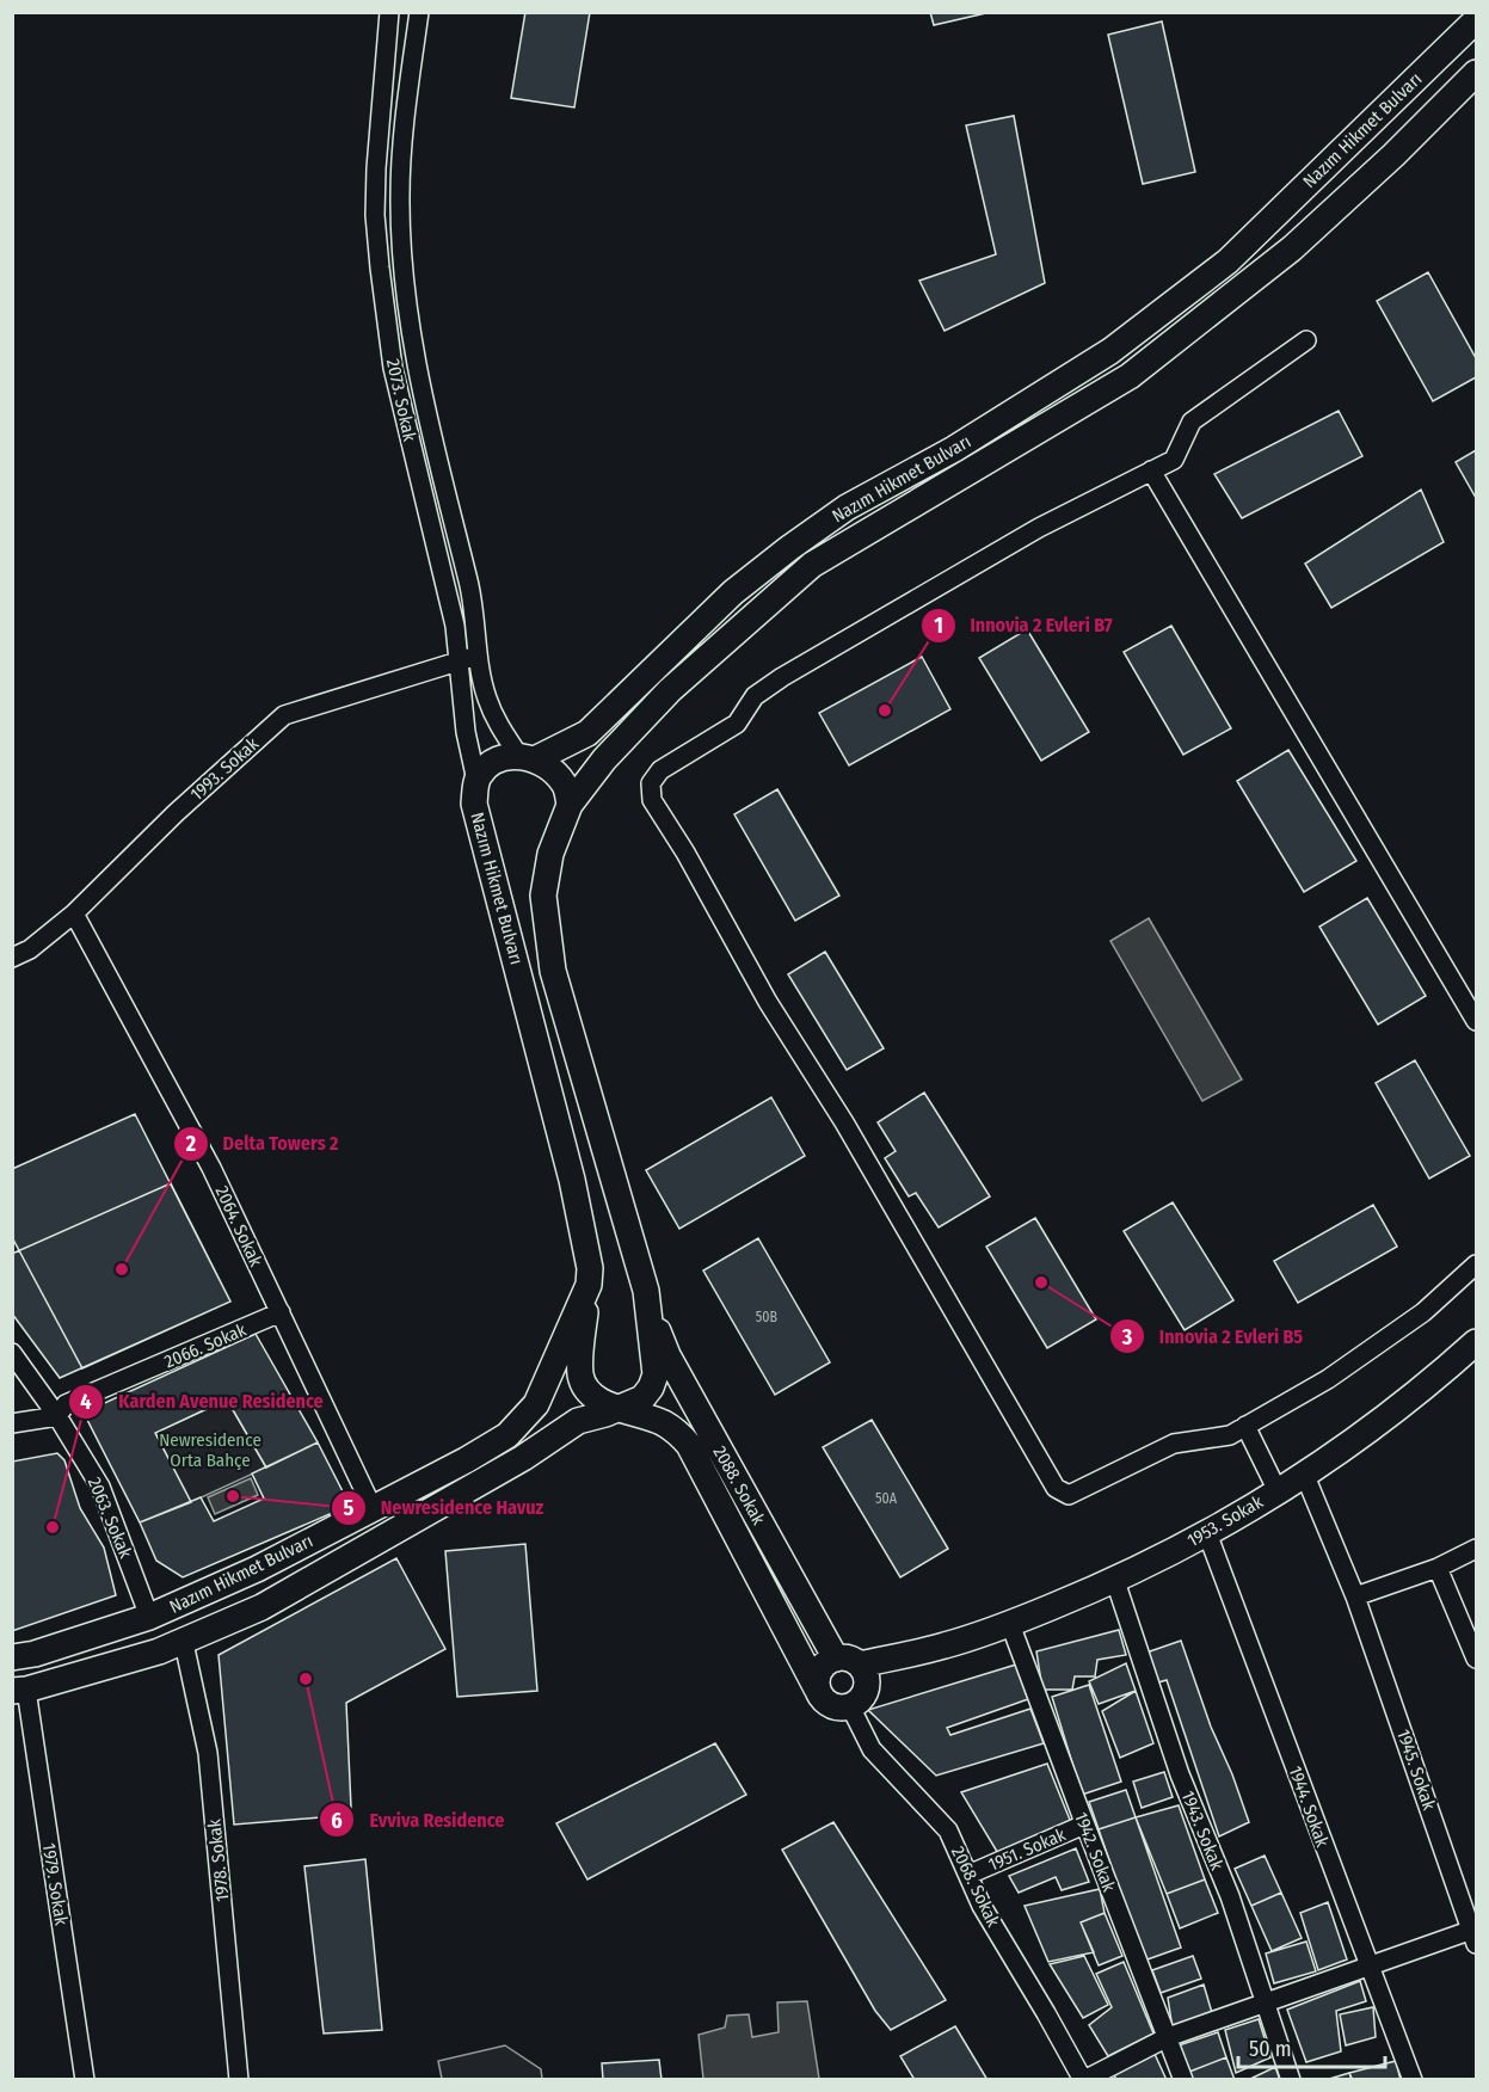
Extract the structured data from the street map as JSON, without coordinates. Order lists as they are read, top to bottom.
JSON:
{
  "streets": {
    "main road": ["Nazım Hikmet Bulvarı", "2088. Sokak", "1953. Sokak"],
    "street": [
      "2073. Sokak",
      "1993. Sokak",
      "2064. Sokak",
      "2066. Sokak",
      "2063. Sokak",
      "1945. Sokak",
      "1944. Sokak",
      "1943. Sokak",
      "1951. Sokak",
      "1942. Sokak",
      "1978. Sokak",
      "1979. Sokak",
      "2068. Sokak"
    ]
  },
  "crossings": [
    ["Nazım Hikmet Bulvarı", "2073. Sokak"],
    ["Nazım Hikmet Bulvarı", "2064. Sokak"],
    ["Nazım Hikmet Bulvarı", "2088. Sokak"],
    ["Nazım Hikmet Bulvarı", "2063. Sokak"],
    ["Nazım Hikmet Bulvarı", "1978. Sokak"],
    ["Nazım Hikmet Bulvarı", "1979. Sokak"],
    ["2073. Sokak", "1993. Sokak"],
    ["1993. Sokak", "2064. Sokak"],
    ["2064. Sokak", "2066. Sokak"],
    ["2066. Sokak", "2063. Sokak"],
    ["2088. Sokak", "1953. Sokak"],
    ["2088. Sokak", "2068. Sokak"],
    ["1953. Sokak", "1945. Sokak"],
    ["1953. Sokak", "1944. Sokak"],
    ["1953. Sokak", "1943. Sokak"],
    ["1953. Sokak", "1942. Sokak"],
    ["1953. Sokak", "2068. Sokak"],
    ["1951. Sokak", "1942. Sokak"],
    ["1951. Sokak", "2068. Sokak"]
  ],
  "parks": ["Newresidence Orta Bahçe"],
  "places": [
    "Innovia 2 Evleri B7",
    "Delta Towers 2",
    "Innovia 2 Evleri B5",
    "Newresidence Havuz",
    "Karden Avenue Residence",
    "Evviva Residence"
  ],
  "house_numbers": ["50B", "50A"],
  "scale_bar": "50 m"
}
